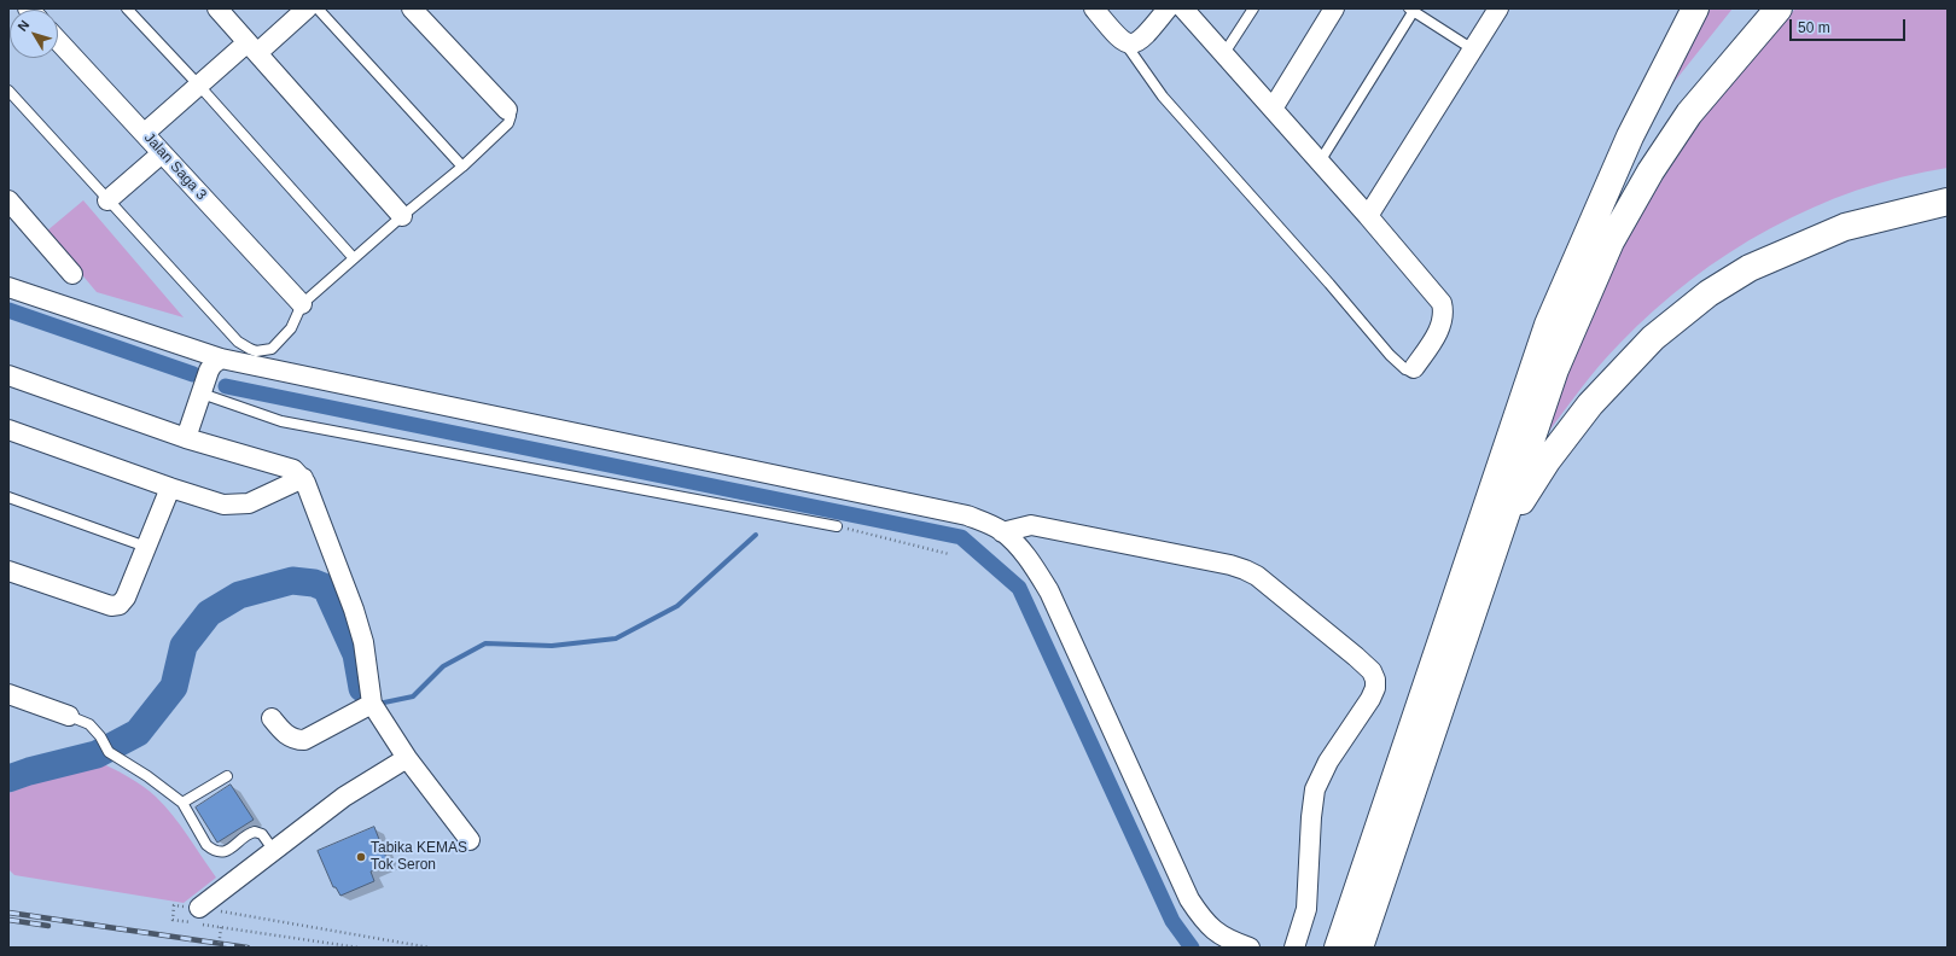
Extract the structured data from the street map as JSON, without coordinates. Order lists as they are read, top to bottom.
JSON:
{
  "streets": {
    "street": ["Jalan Saga 3"]
  },
  "places": ["Tabika KEMAS Tok Seron"],
  "scale_bar": "50 m",
  "north": "top left"
}
